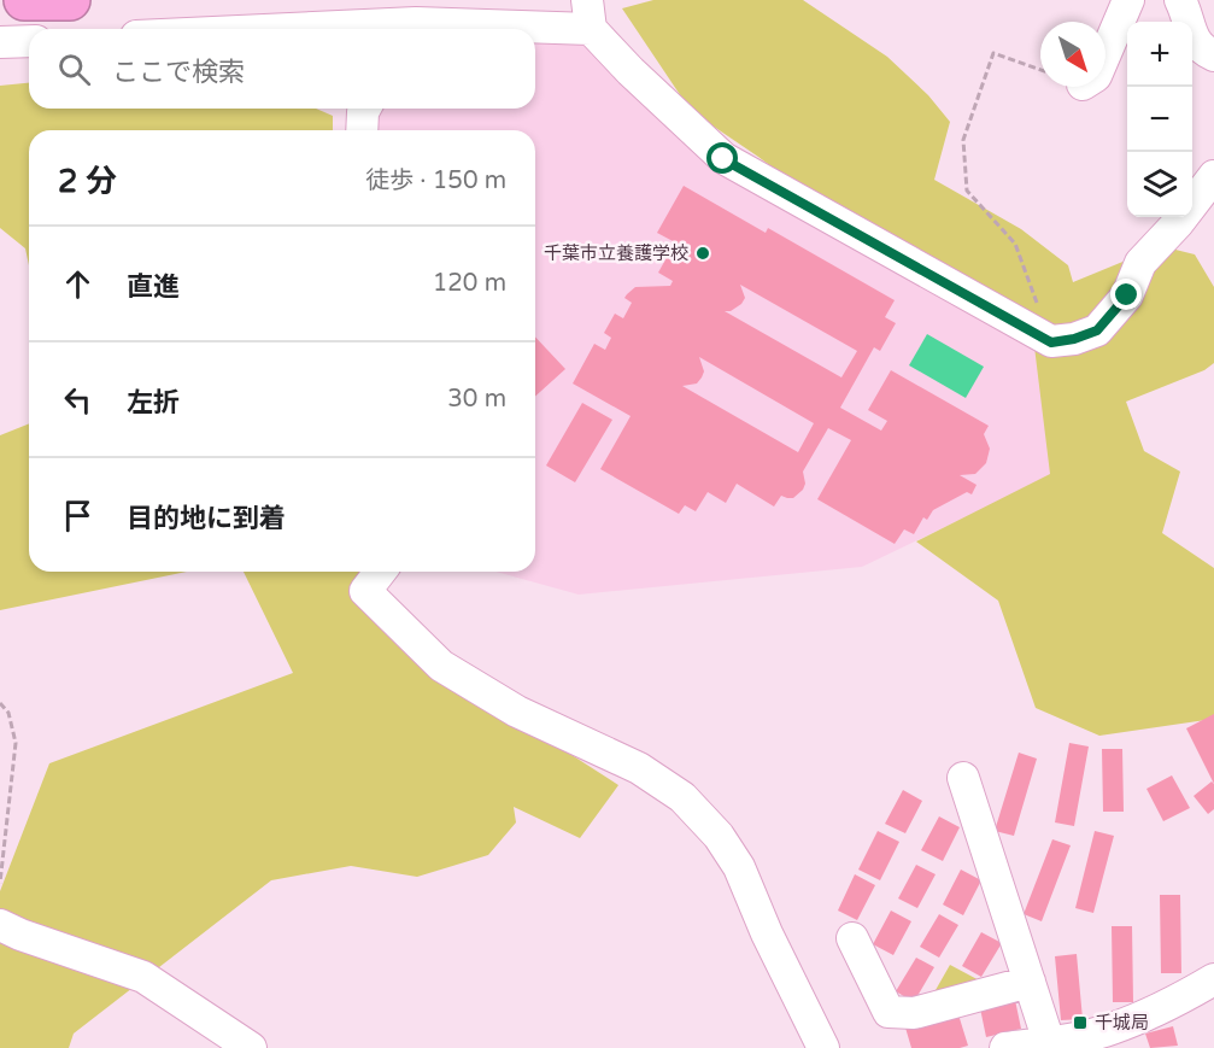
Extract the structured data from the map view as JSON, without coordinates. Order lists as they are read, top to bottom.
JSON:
{
  "places": {
    "other": ["千葉市立養護学校"],
    "transit": ["千城局"]
  },
  "north": "bottom right",
  "page": {
    "map_buttons": ["+", "−"],
    "search": "ここで検索",
    "heading": ["2 分", "徒歩 · 150 m"],
    "list": [
      ["直進", "120 m"],
      ["左折", "30 m"],
      "目的地に到着"
    ]
  }
}
